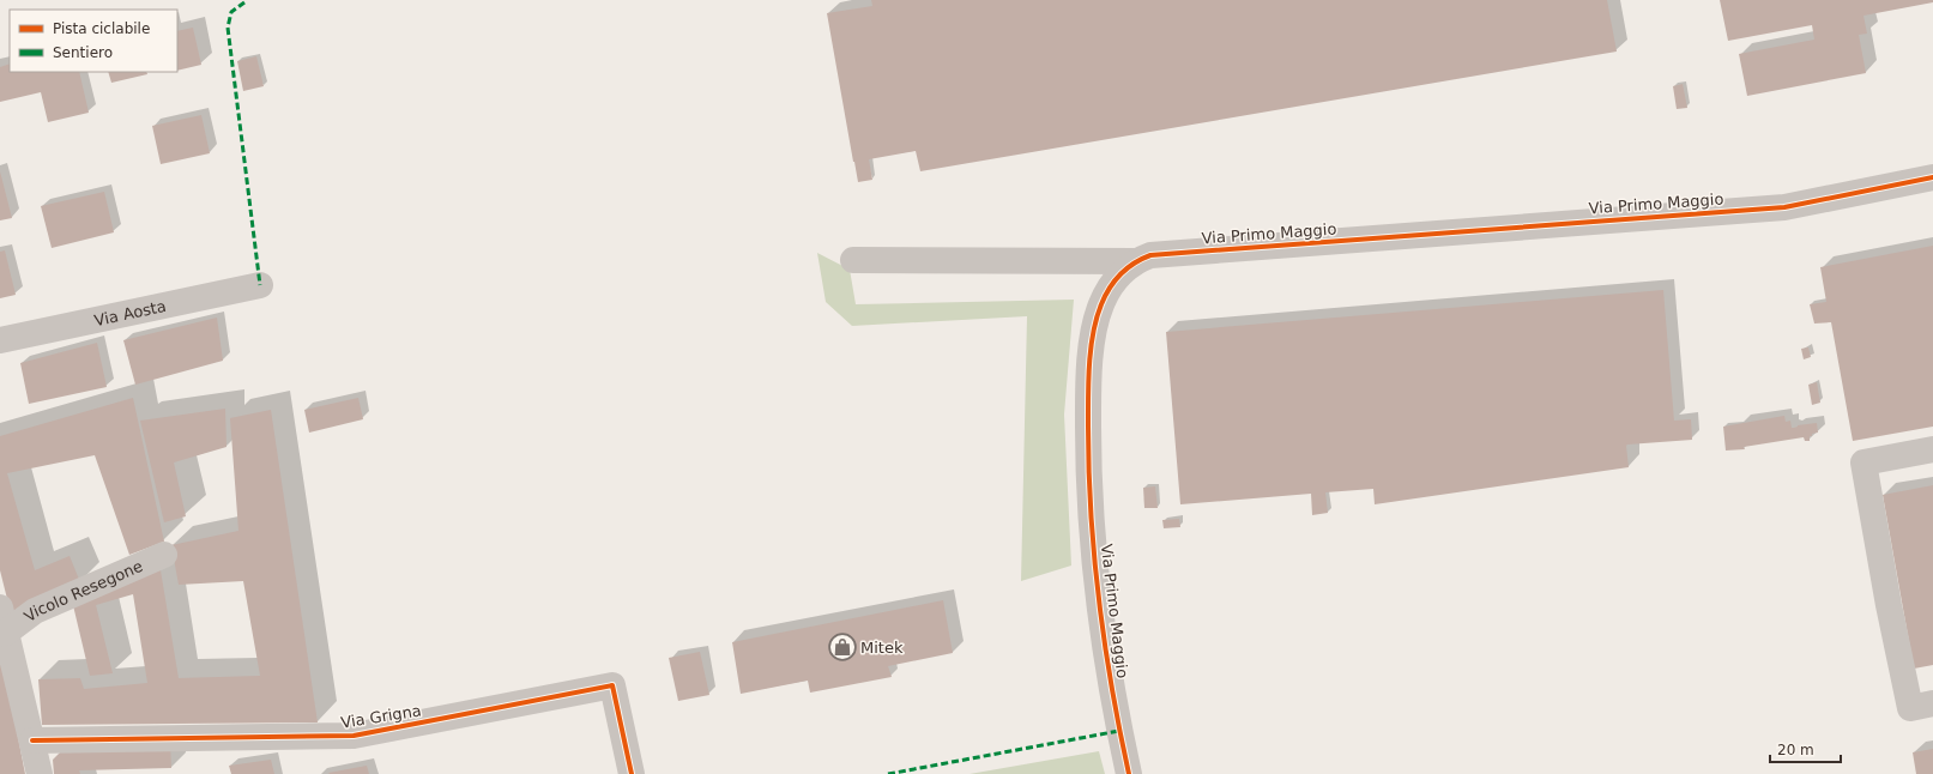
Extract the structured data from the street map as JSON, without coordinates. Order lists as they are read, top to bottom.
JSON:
{
  "streets": {
    "street": [
      "Via Primo Maggio",
      "Via Aosta",
      "Vicolo Resegone",
      "Via Grigna"
    ]
  },
  "places": {
    "shop": ["Mitek"]
  },
  "legend": ["Pista ciclabile", "Sentiero"],
  "scale_bar": "20 m"
}
